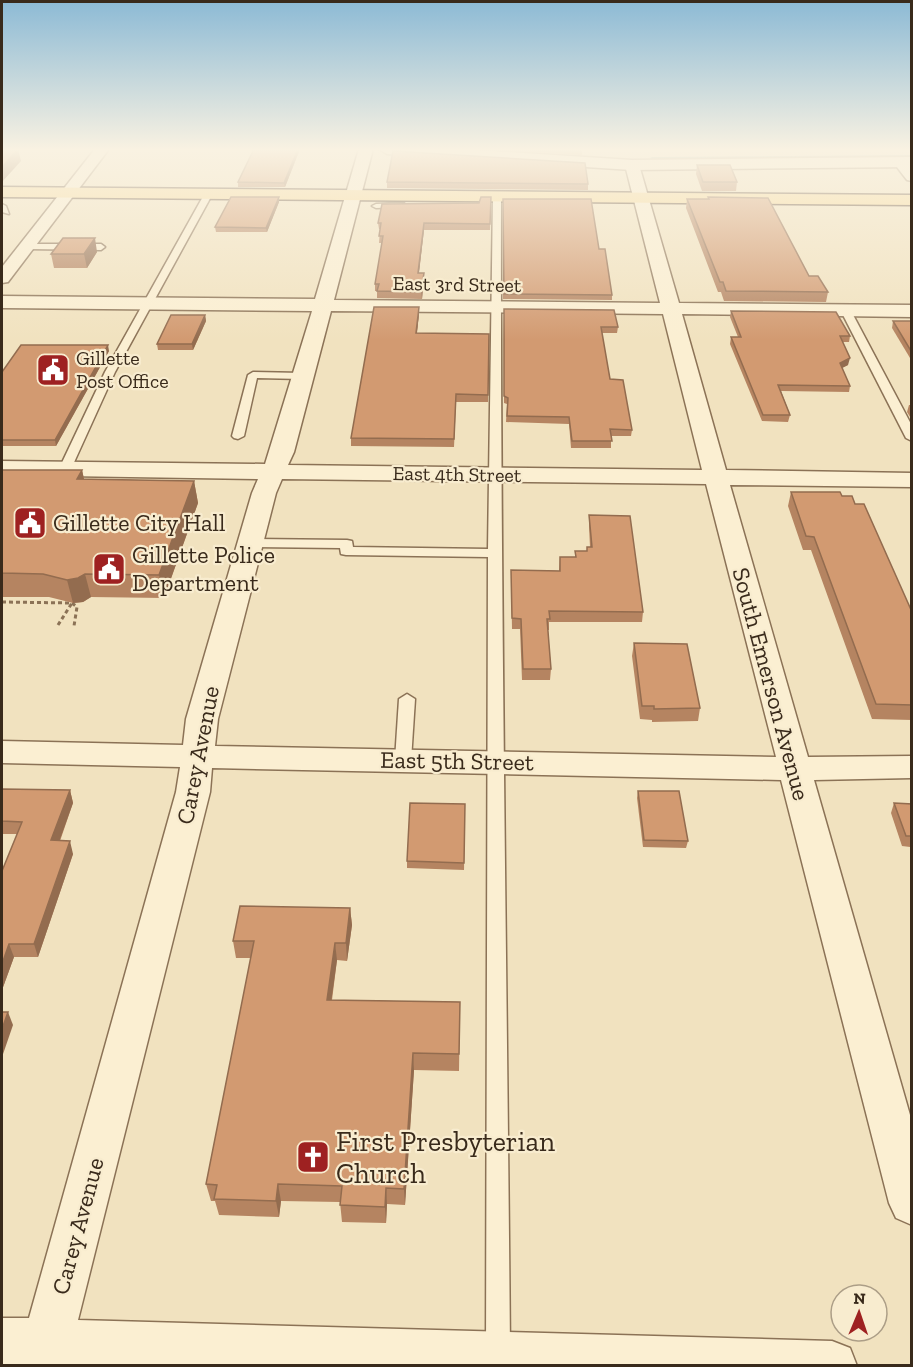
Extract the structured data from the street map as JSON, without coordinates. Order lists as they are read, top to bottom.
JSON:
{
  "streets": {
    "street": [
      "East 3rd Street",
      "East 4th Street",
      "South Emerson Avenue",
      "Carey Avenue",
      "East 5th Street"
    ]
  },
  "crossings": [
    ["East 3rd Street", "South Emerson Avenue"],
    ["East 3rd Street", "Carey Avenue"],
    ["East 4th Street", "South Emerson Avenue"],
    ["East 4th Street", "Carey Avenue"],
    ["South Emerson Avenue", "East 5th Street"],
    ["Carey Avenue", "East 5th Street"]
  ],
  "places": {
    "public building": ["Gillette Post Office", "Gillette City Hall", "Gillette Police Department"],
    "church": ["First Presbyterian Church"]
  },
  "north": "top"
}
